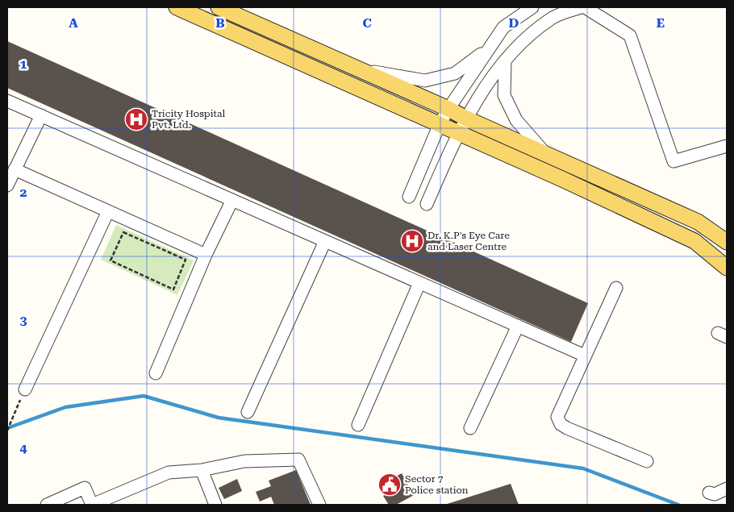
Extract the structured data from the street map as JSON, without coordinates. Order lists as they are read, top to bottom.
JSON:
{
  "places": {
    "hospital": ["Tricity Hospital Pvt. Ltd.", "Dr. K.P's Eye Care and Laser Centre"],
    "public building": ["Sector 7 Police station"]
  },
  "grid": {
    "columns": [
      "A",
      "B",
      "C",
      "D",
      "E"
    ],
    "rows": [
      "1",
      "2",
      "3",
      "4"
    ]
  }
}
